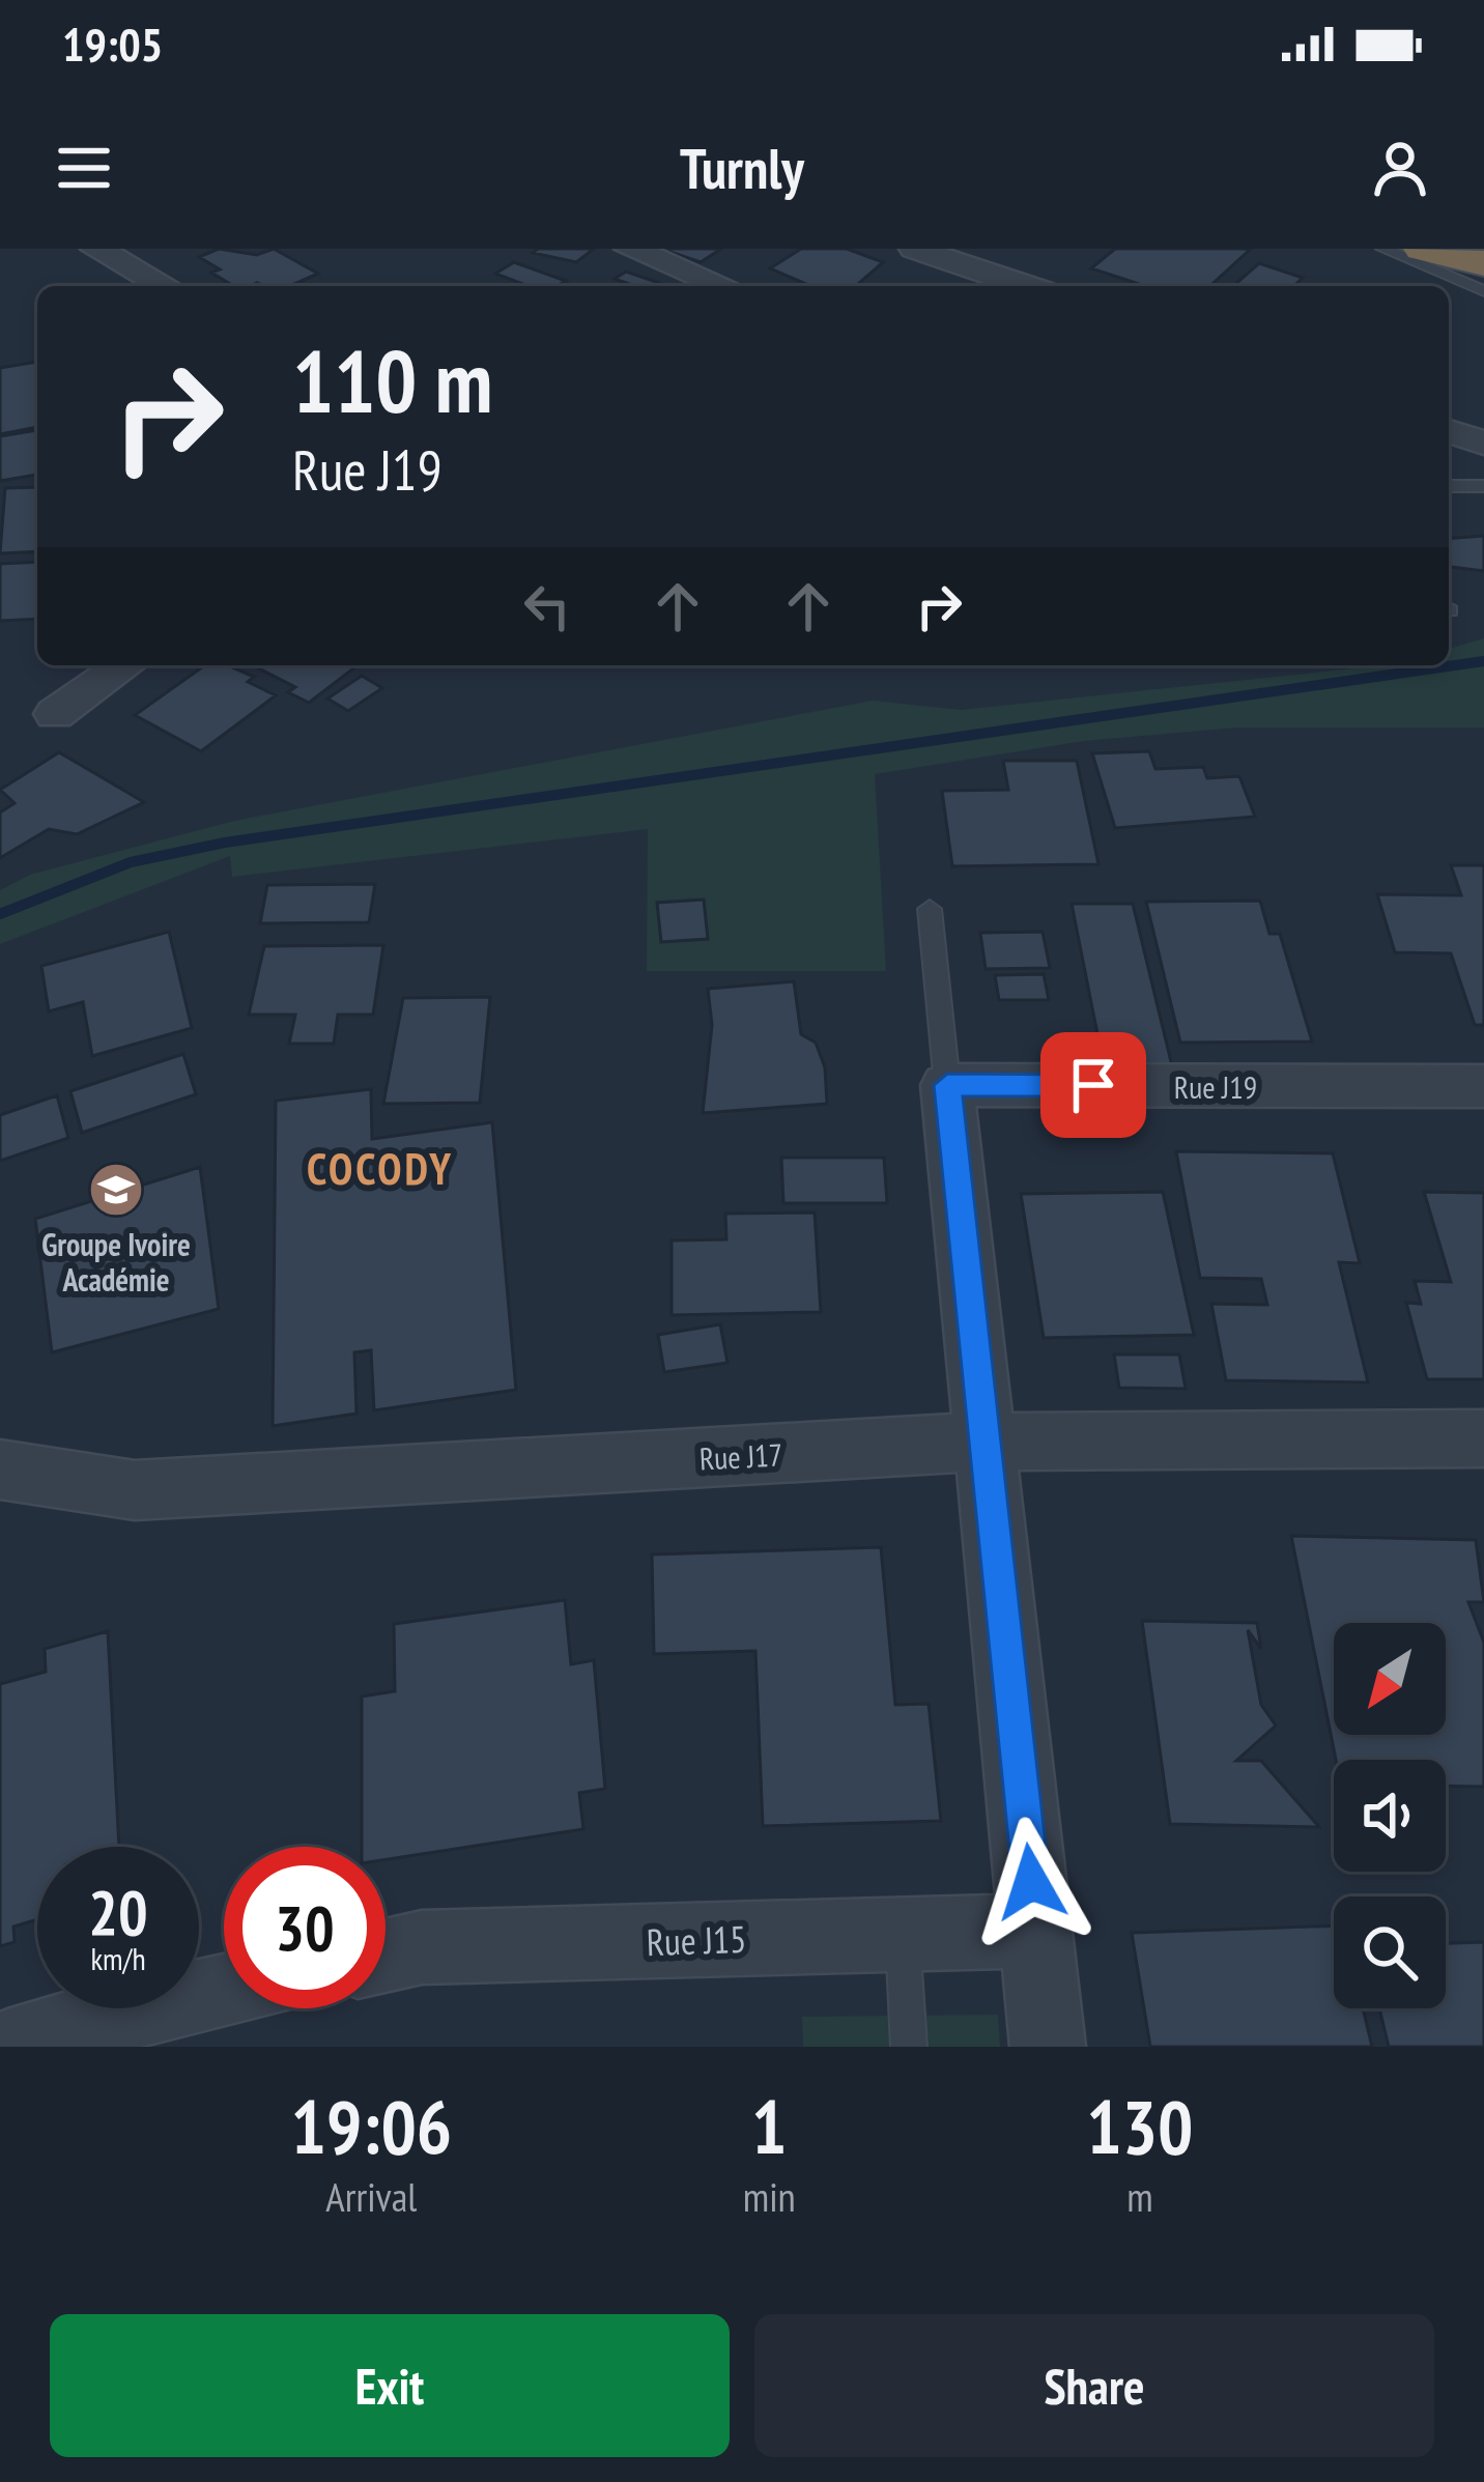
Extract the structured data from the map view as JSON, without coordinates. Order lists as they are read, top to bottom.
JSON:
{
  "streets": {
    "street": ["Rue J19", "Rue J17", "Rue J15"]
  },
  "districts": ["COCODY"],
  "places": {
    "school or university": ["Groupe Ivoire Académie"]
  },
  "north": "bottom left",
  "page": {
    "status": "19:05",
    "header": "Turnly",
    "turn": ["110 m", "Rue J19"],
    "speed": "20 km/h",
    "limit": "30",
    "eta": [
      "19:06",
      "Arrival",
      "1",
      "min",
      "130",
      "m"
    ],
    "buttons": ["Exit", "Share"]
  }
}
